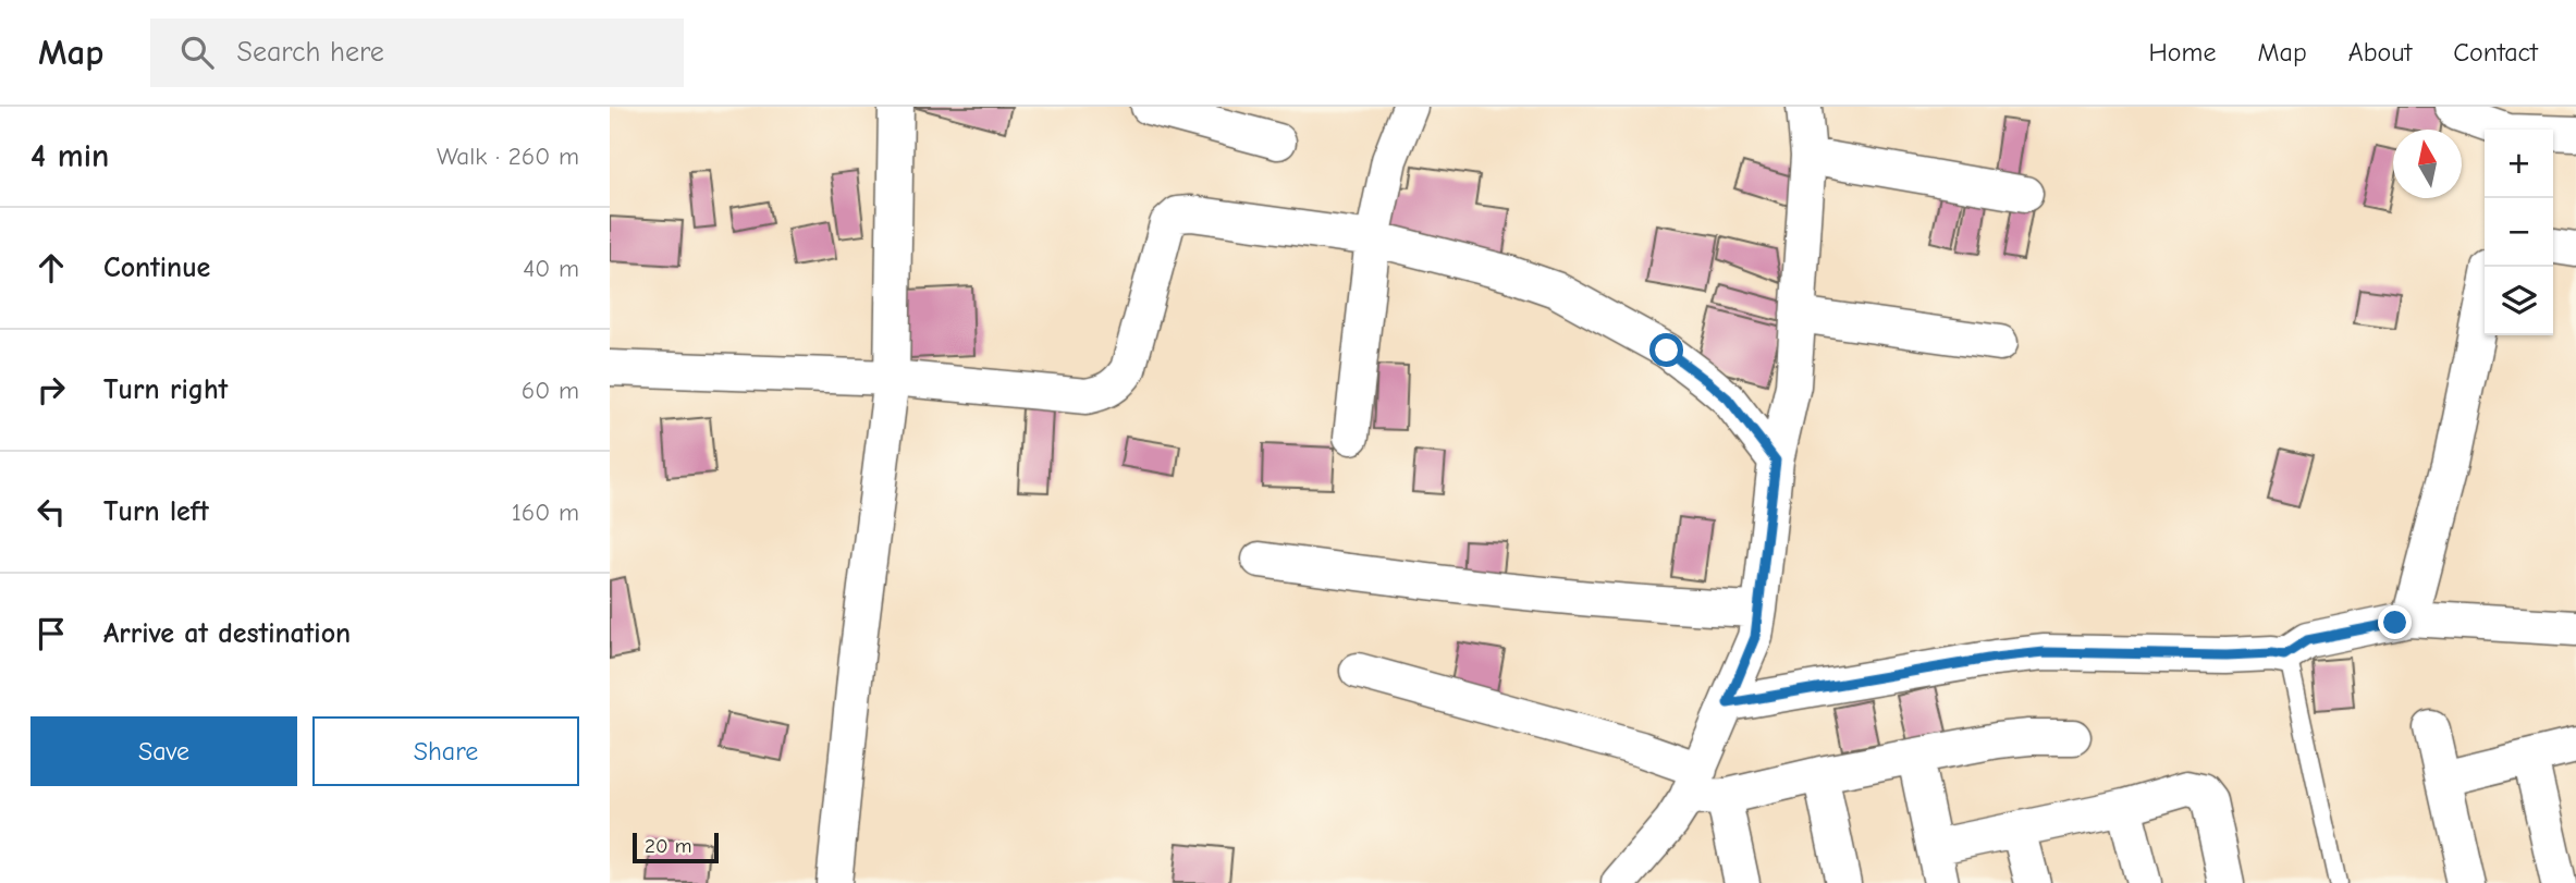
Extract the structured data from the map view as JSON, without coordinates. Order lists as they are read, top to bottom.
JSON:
{
  "scale_bar": "20 m",
  "north": "top",
  "page": {
    "header": "Map",
    "search": "Search here",
    "nav": [
      "Home",
      "Map",
      "About",
      "Contact"
    ],
    "heading": ["4 min", "Walk · 260 m"],
    "map_buttons": ["+", "−"],
    "list": [
      ["Continue", "40 m"],
      ["Turn right", "60 m"],
      ["Turn left", "160 m"],
      "Arrive at destination"
    ],
    "buttons": ["Save", "Share"],
    "scale": "20 m"
  }
}
